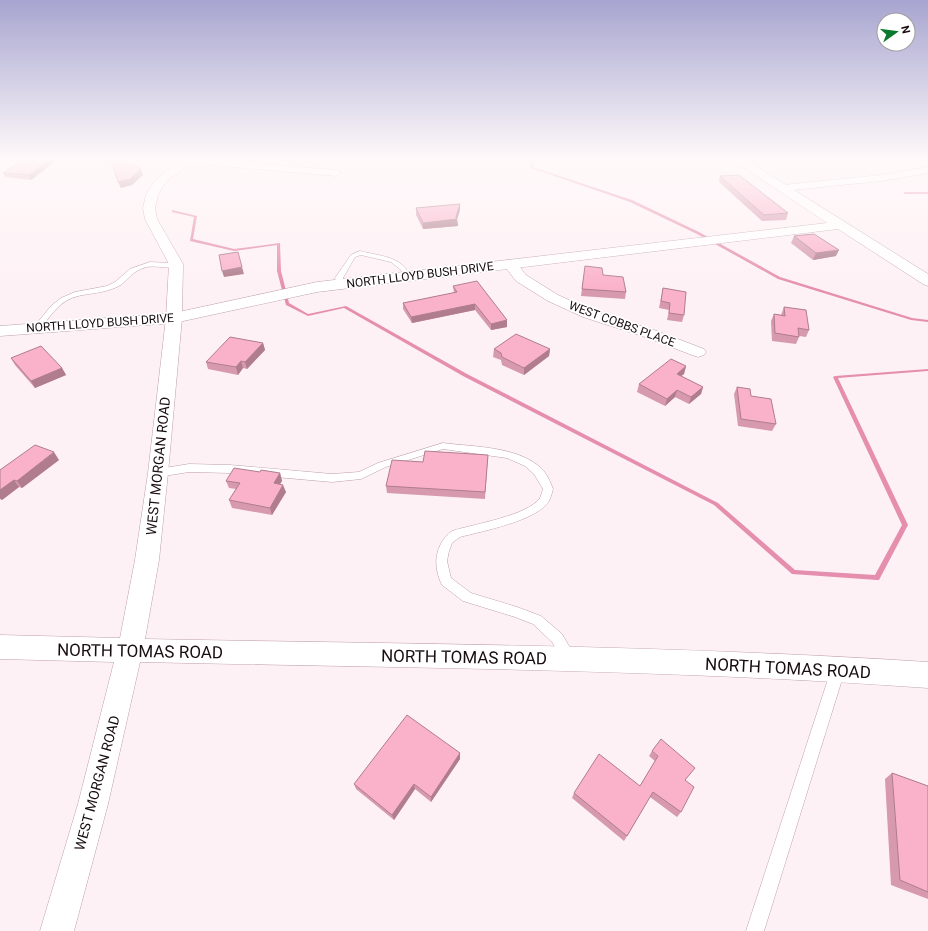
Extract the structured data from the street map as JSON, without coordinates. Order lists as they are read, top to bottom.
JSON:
{
  "streets": {
    "street": [
      "NORTH LLOYD BUSH DRIVE",
      "WEST COBBS PLACE",
      "WEST MORGAN ROAD",
      "NORTH TOMAS ROAD"
    ]
  },
  "crossings": [
    ["NORTH LLOYD BUSH DRIVE", "WEST COBBS PLACE"],
    ["NORTH LLOYD BUSH DRIVE", "WEST MORGAN ROAD"],
    ["WEST MORGAN ROAD", "NORTH TOMAS ROAD"]
  ],
  "north": "right"
}
